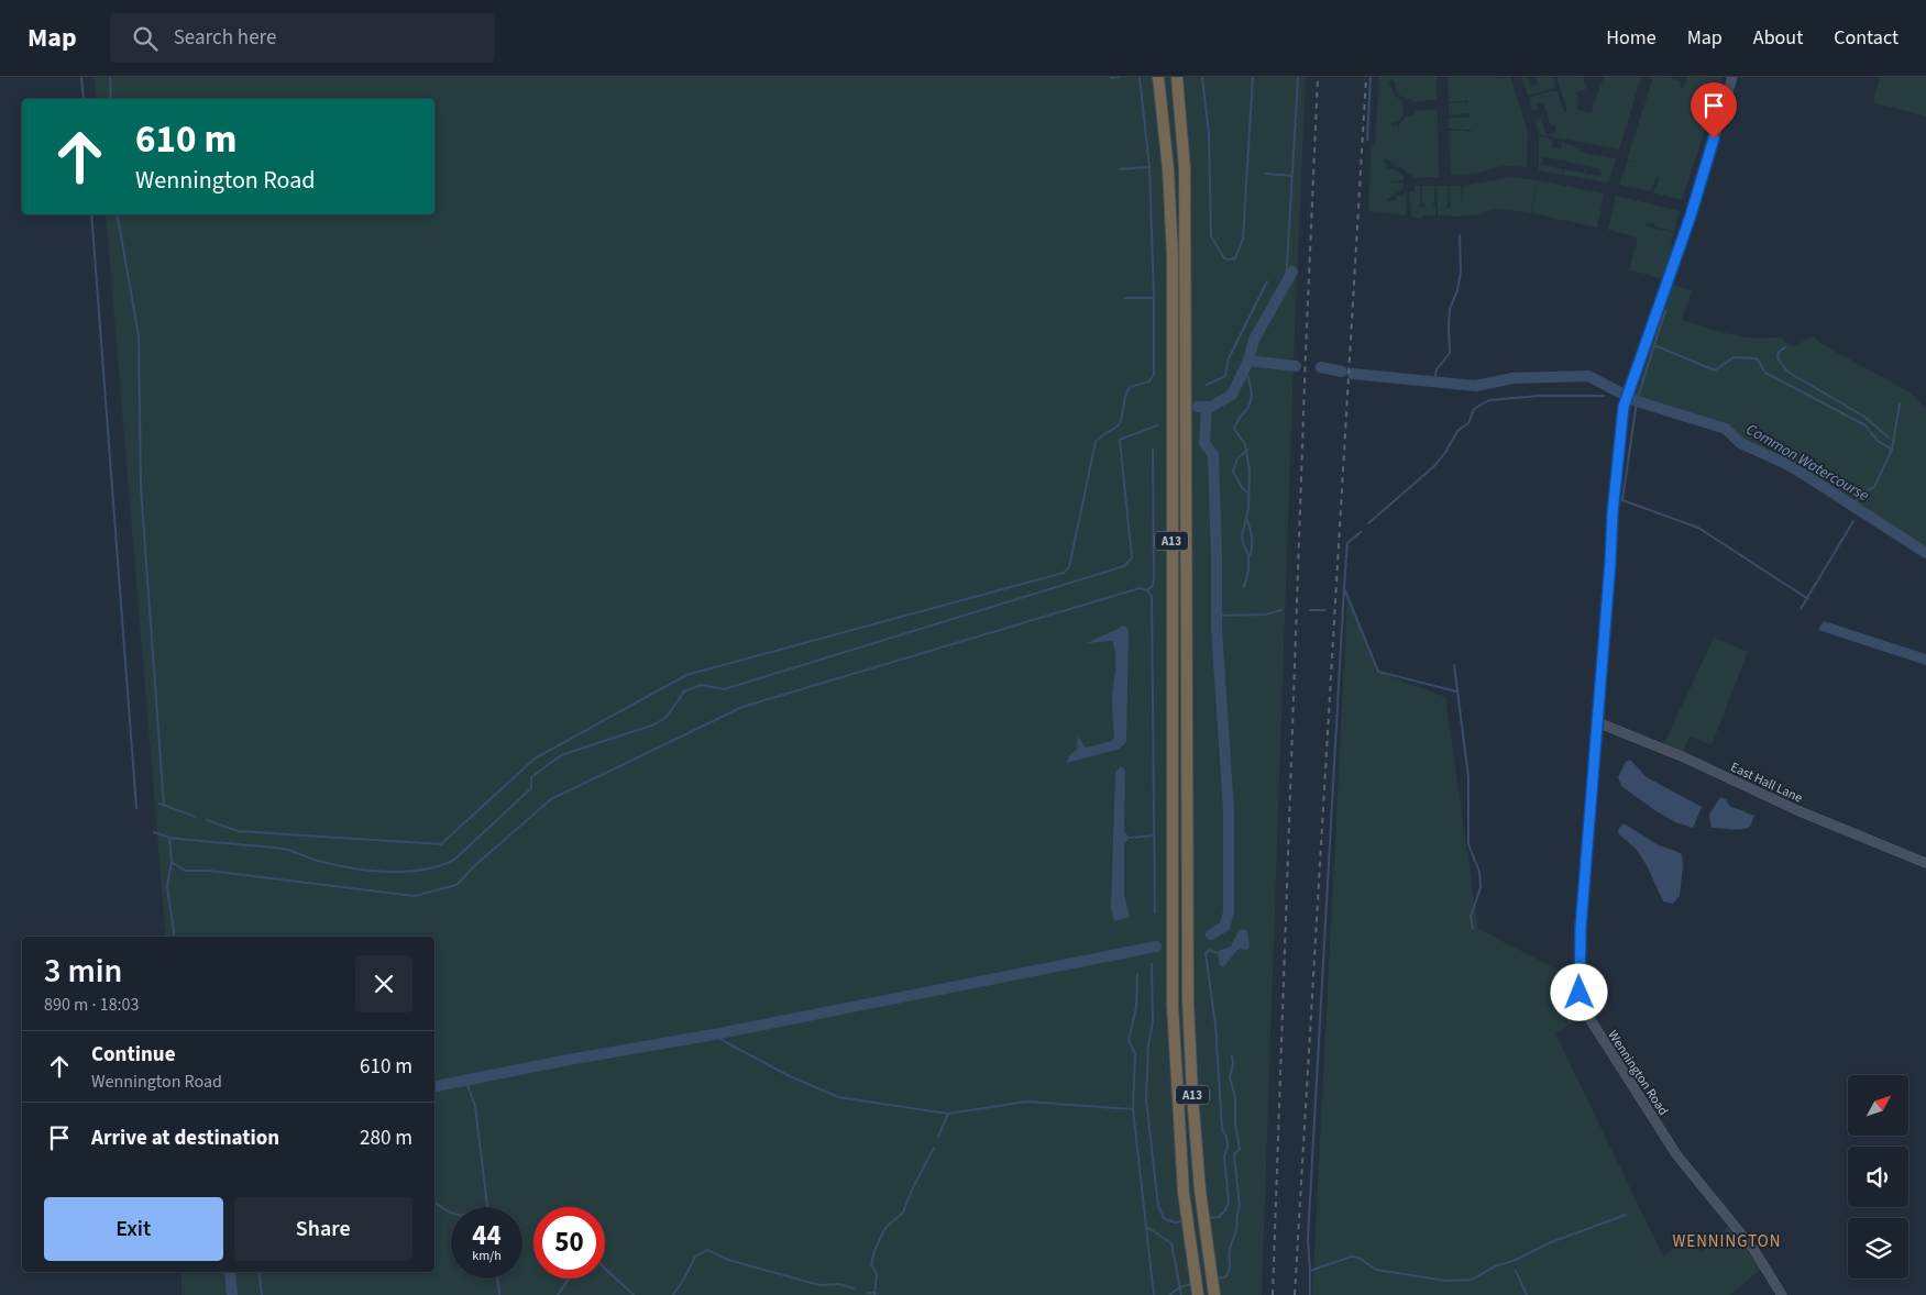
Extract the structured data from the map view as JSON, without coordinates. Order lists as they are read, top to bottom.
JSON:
{
  "streets": {
    "highway": ["A13"],
    "main road": ["East Hall Lane", "Wennington Road"]
  },
  "crossings": [
    ["East Hall Lane", "Wennington Road"]
  ],
  "districts": ["WENNINGTON"],
  "water": ["Common Watercourse"],
  "north": "top right",
  "page": {
    "header": "Map",
    "search": "Search here",
    "nav": [
      "Home",
      "Map",
      "About",
      "Contact"
    ],
    "turn": ["610 m", "Wennington Road"],
    "heading": ["3 min", "890 m · 18:03"],
    "list": [
      {
        "name": "Continue",
        "note": "Wennington Road",
        "value": "610 m"
      },
      {
        "name": "Arrive at destination",
        "value": "280 m"
      }
    ],
    "buttons": ["Exit", "Share"],
    "speed": "44 km/h",
    "limit": "50"
  }
}
